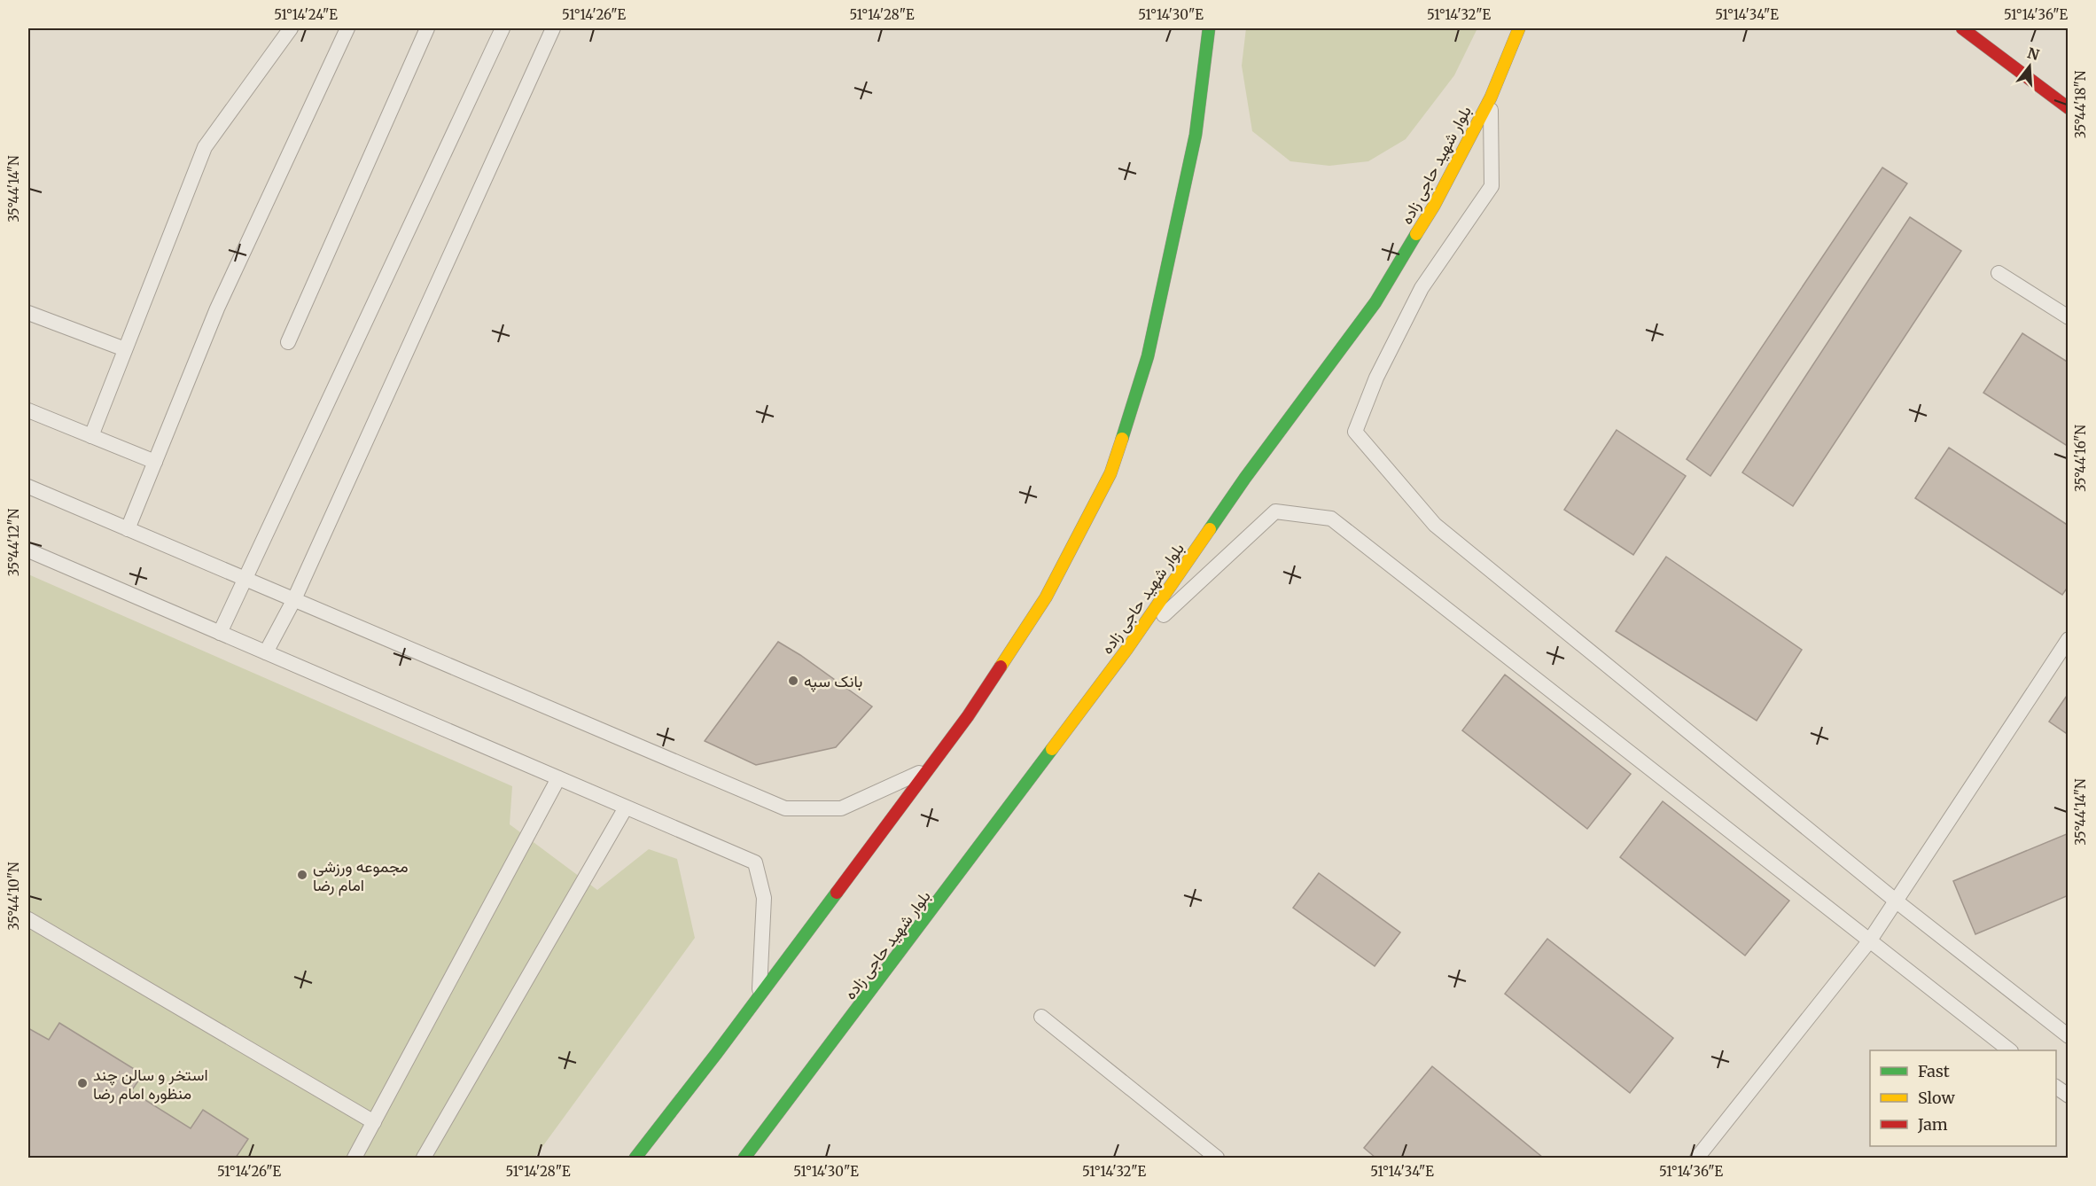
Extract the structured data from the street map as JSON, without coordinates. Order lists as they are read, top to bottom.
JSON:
{
  "streets": {
    "main road": ["بلوار شهید حاجی زاده"]
  },
  "places": ["بانک سپه", "مجموعه ورزشی امام رضا", "استخر و سالن چند منظوره امام رضا"],
  "legend": ["Fast", "Slow", "Jam"],
  "north": "top",
  "coordinates": [
    "51°14'24\"E",
    "51°14'26\"E",
    "51°14'28\"E",
    "51°14'30\"E",
    "51°14'32\"E",
    "51°14'34\"E",
    "51°14'36\"E",
    "35°44'18\"N",
    "35°44'14\"N",
    "35°44'16\"N",
    "35°44'12\"N",
    "35°44'10\"N"
  ]
}
